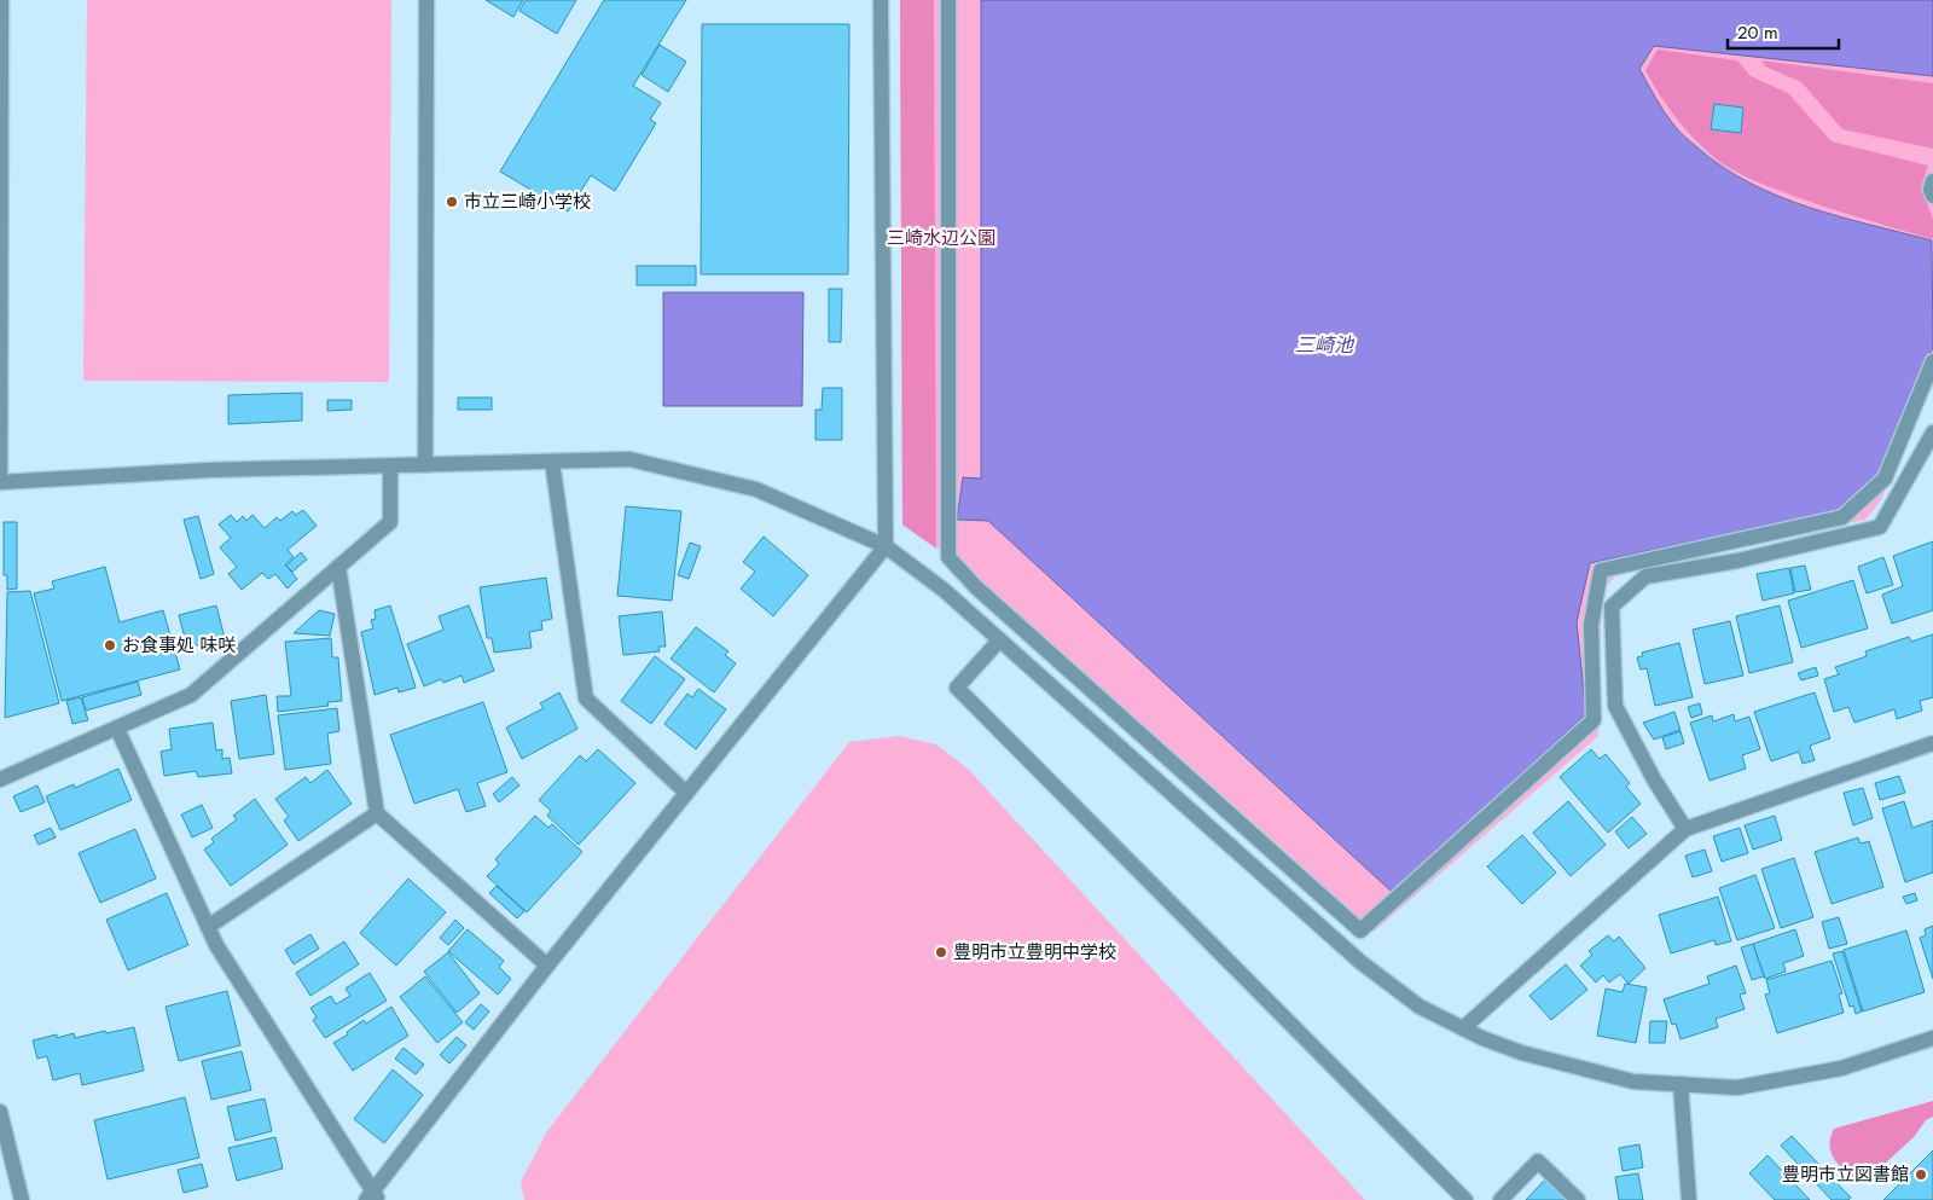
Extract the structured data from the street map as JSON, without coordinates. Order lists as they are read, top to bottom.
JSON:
{
  "water": ["三崎池"],
  "parks": ["三崎水辺公園"],
  "places": [
    "市立三崎小学校",
    "お食事処 味咲",
    "豊明市立豊明中学校",
    "豊明市立図書館"
  ],
  "scale_bar": "20 m"
}
